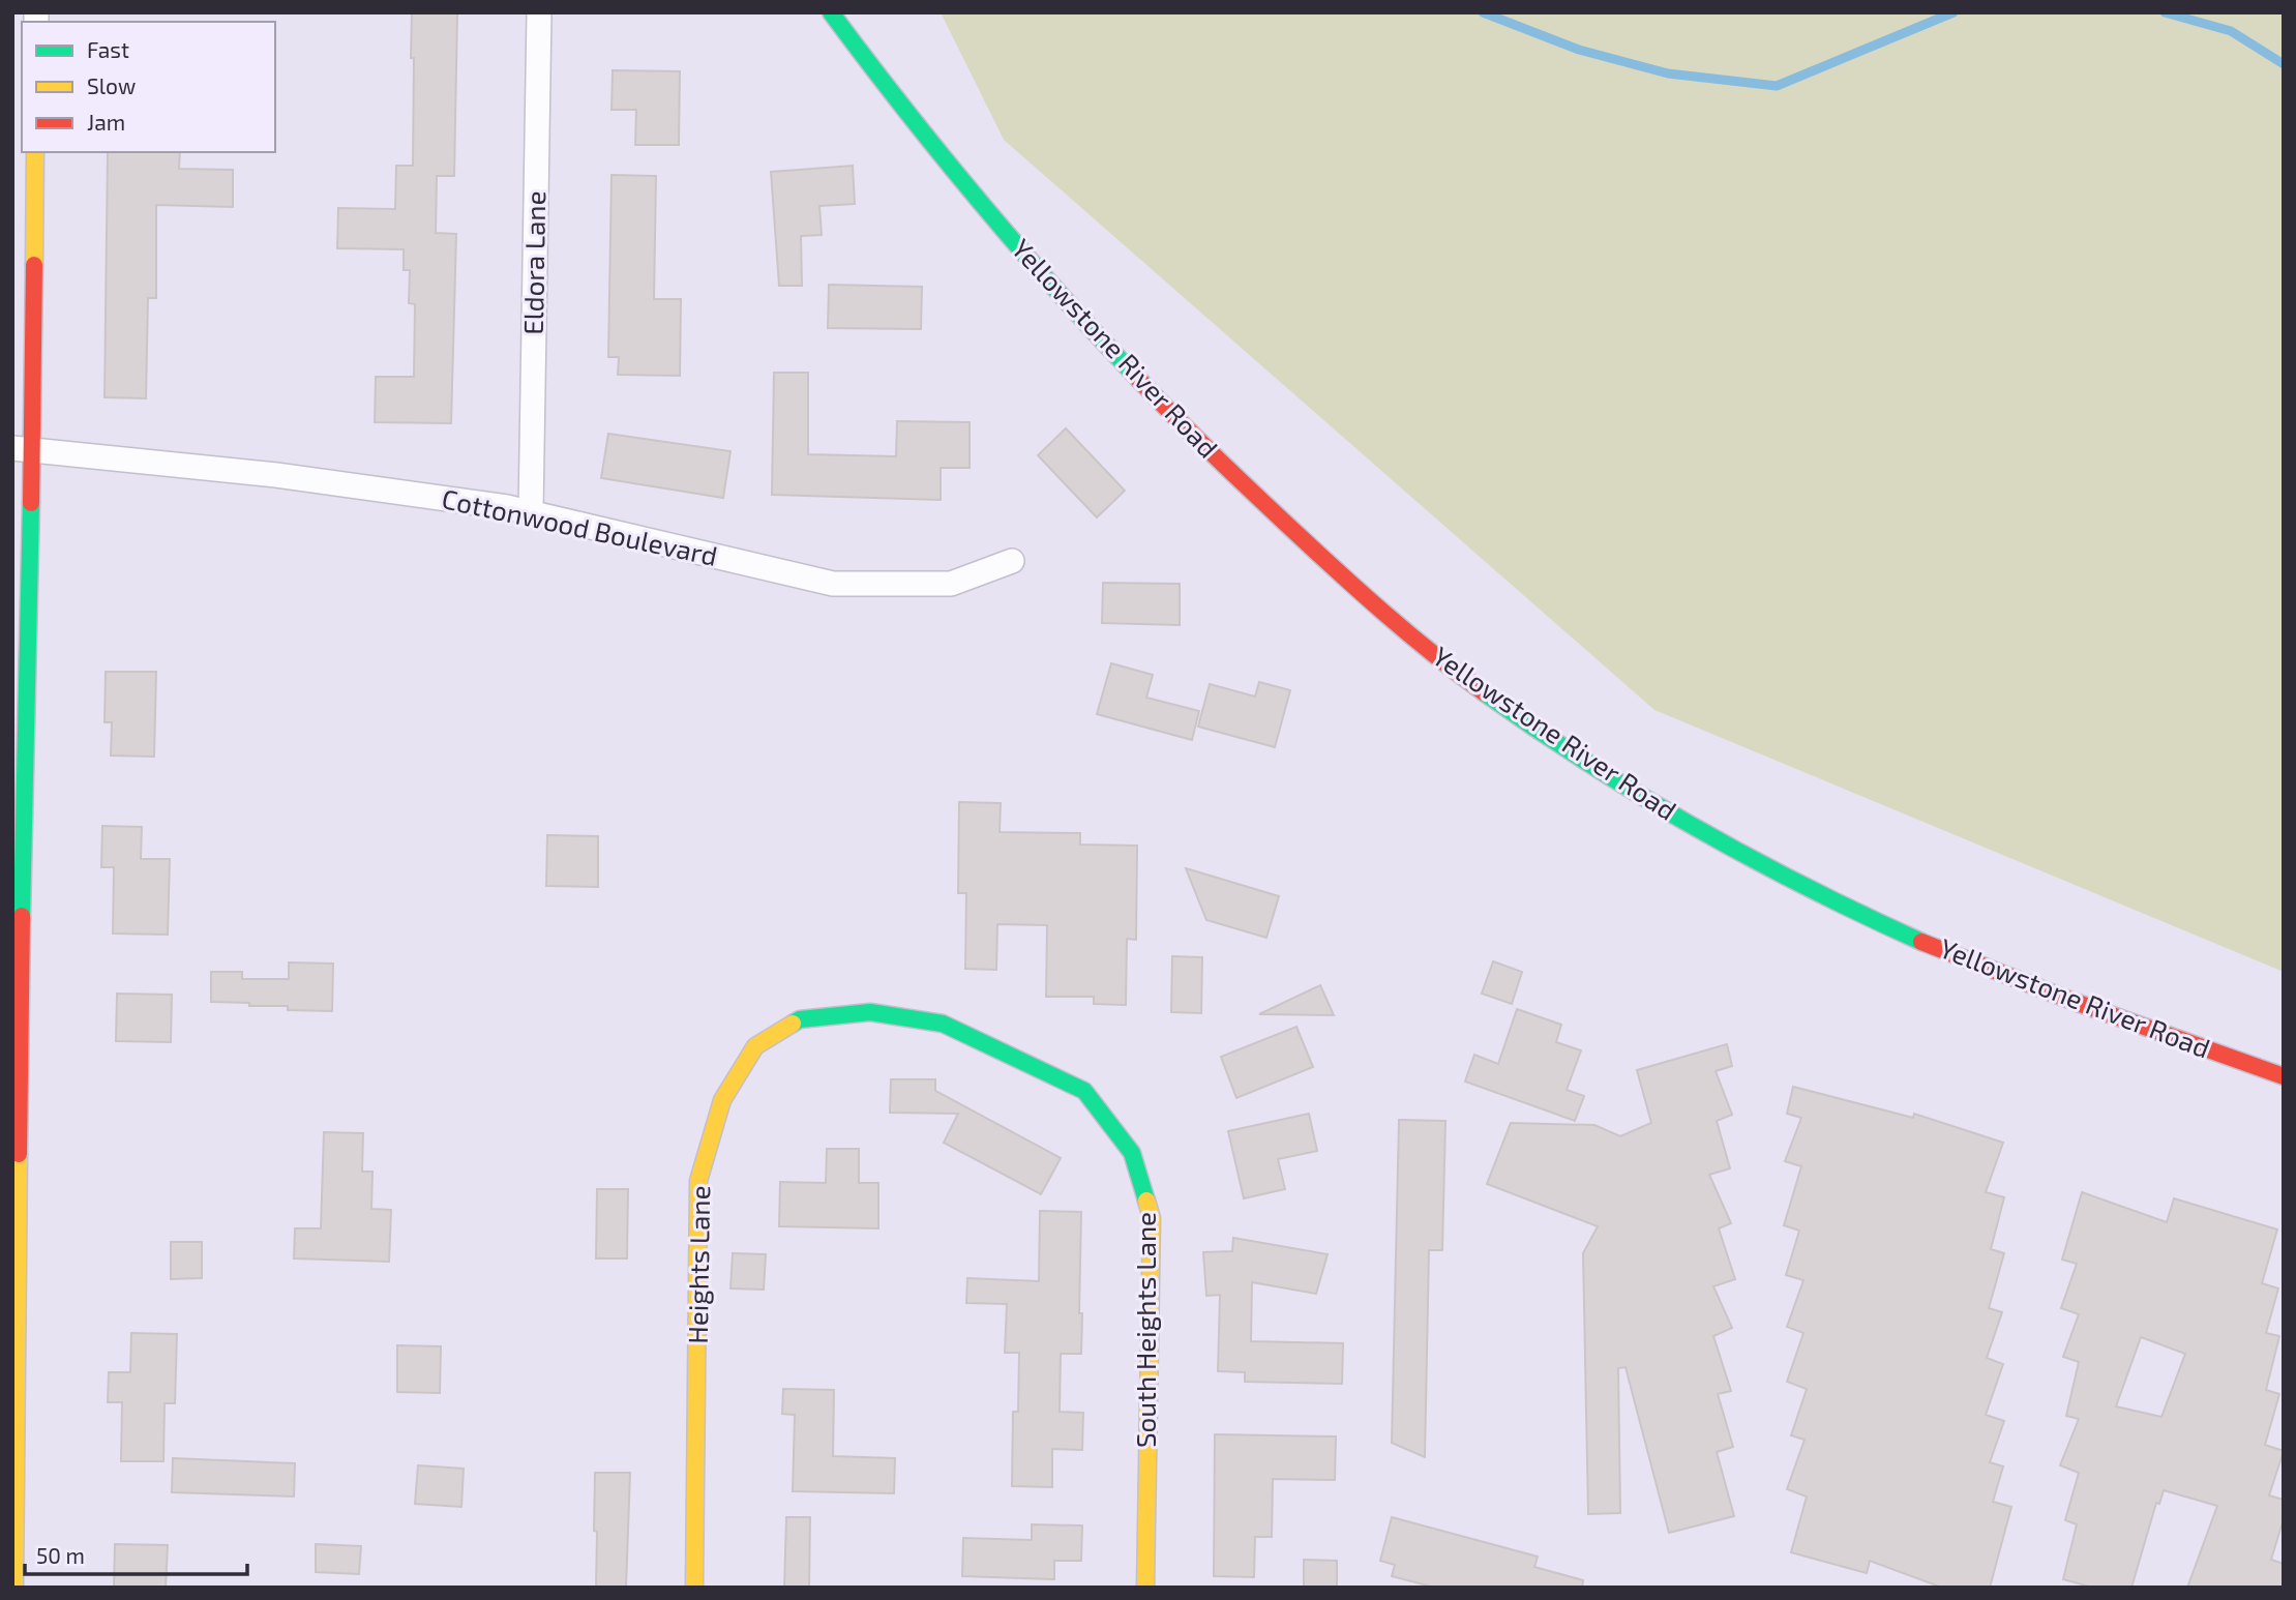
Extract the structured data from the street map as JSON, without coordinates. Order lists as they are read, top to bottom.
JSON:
{
  "streets": {
    "street": [
      "Eldora Lane",
      "Yellowstone River Road",
      "Cottonwood Boulevard",
      "Heights Lane",
      "South Heights Lane"
    ]
  },
  "crossings": [
    ["Eldora Lane", "Cottonwood Boulevard"],
    ["Heights Lane", "South Heights Lane"]
  ],
  "legend": ["Fast", "Slow", "Jam"],
  "scale_bar": "50 m"
}
